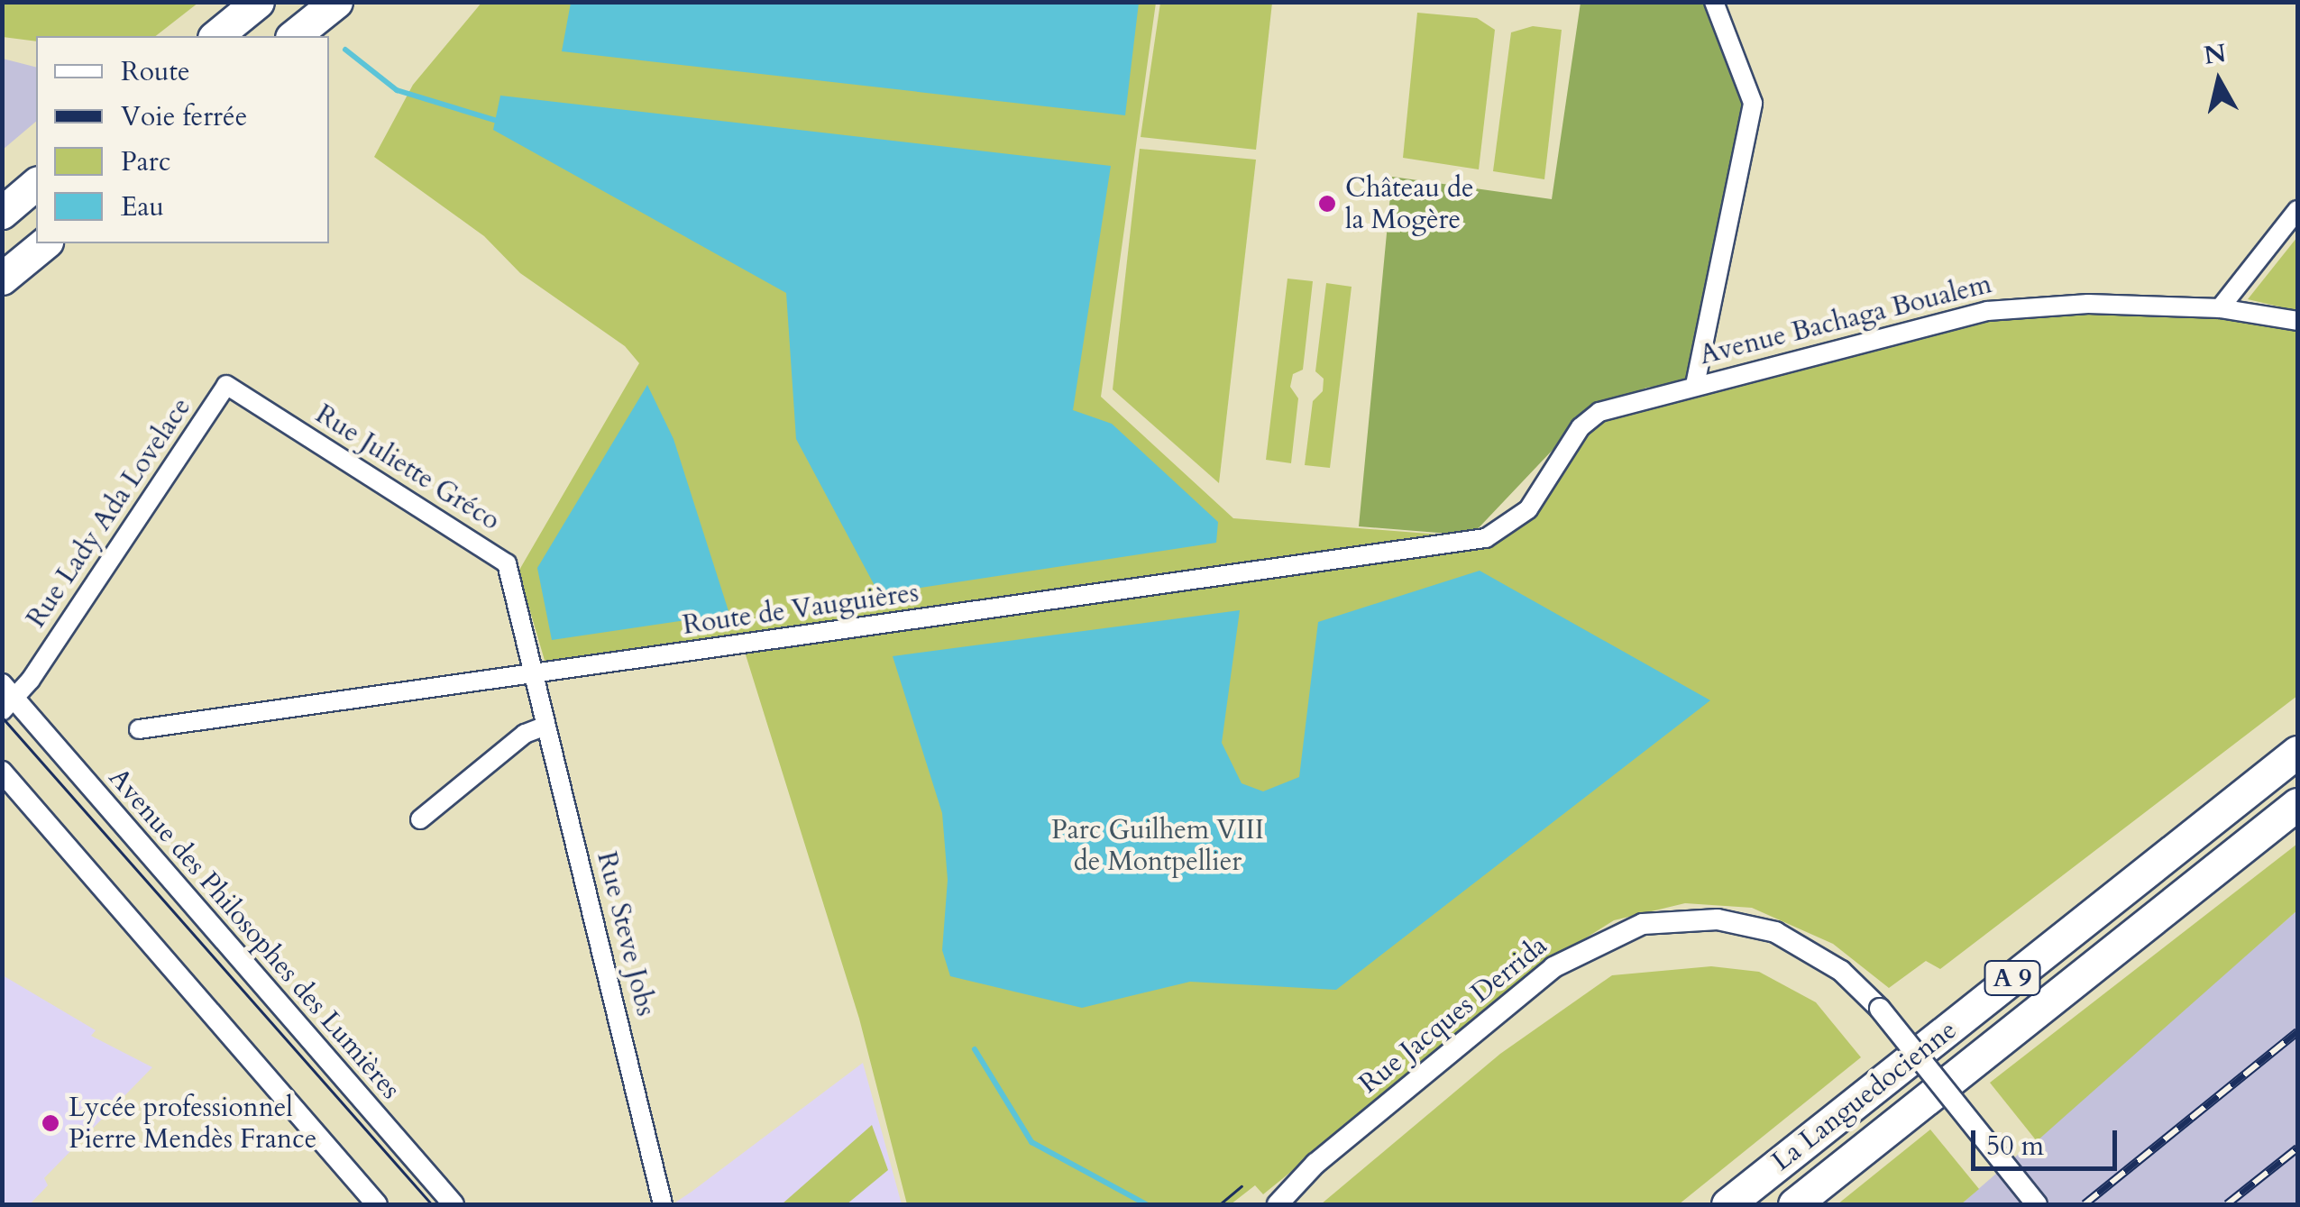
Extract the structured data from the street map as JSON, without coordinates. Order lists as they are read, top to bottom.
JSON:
{
  "streets": {
    "highway": ["A 9", "La Languedocienne"],
    "street": [
      "Avenue Bachaga Boualem",
      "Rue Juliette Gréco",
      "Rue Lady Ada Lovelace",
      "Route de Vauguières",
      "Avenue des Philosophes des Lumières",
      "Rue Steve Jobs",
      "Rue Jacques Derrida"
    ]
  },
  "crossings": [
    ["Avenue Bachaga Boualem", "Route de Vauguières"],
    ["Rue Juliette Gréco", "Rue Lady Ada Lovelace"],
    ["Rue Juliette Gréco", "Route de Vauguières"],
    ["Rue Juliette Gréco", "Rue Steve Jobs"],
    ["Rue Lady Ada Lovelace", "Avenue des Philosophes des Lumières"],
    ["Route de Vauguières", "Rue Steve Jobs"]
  ],
  "parks": ["Parc Guilhem VIII de Montpellier"],
  "places": ["Château de la Mogère", "Lycée professionnel Pierre Mendès France"],
  "legend": [
    "Route",
    "Voie ferrée",
    "Parc",
    "Eau"
  ],
  "scale_bar": "50 m",
  "north": "top"
}
